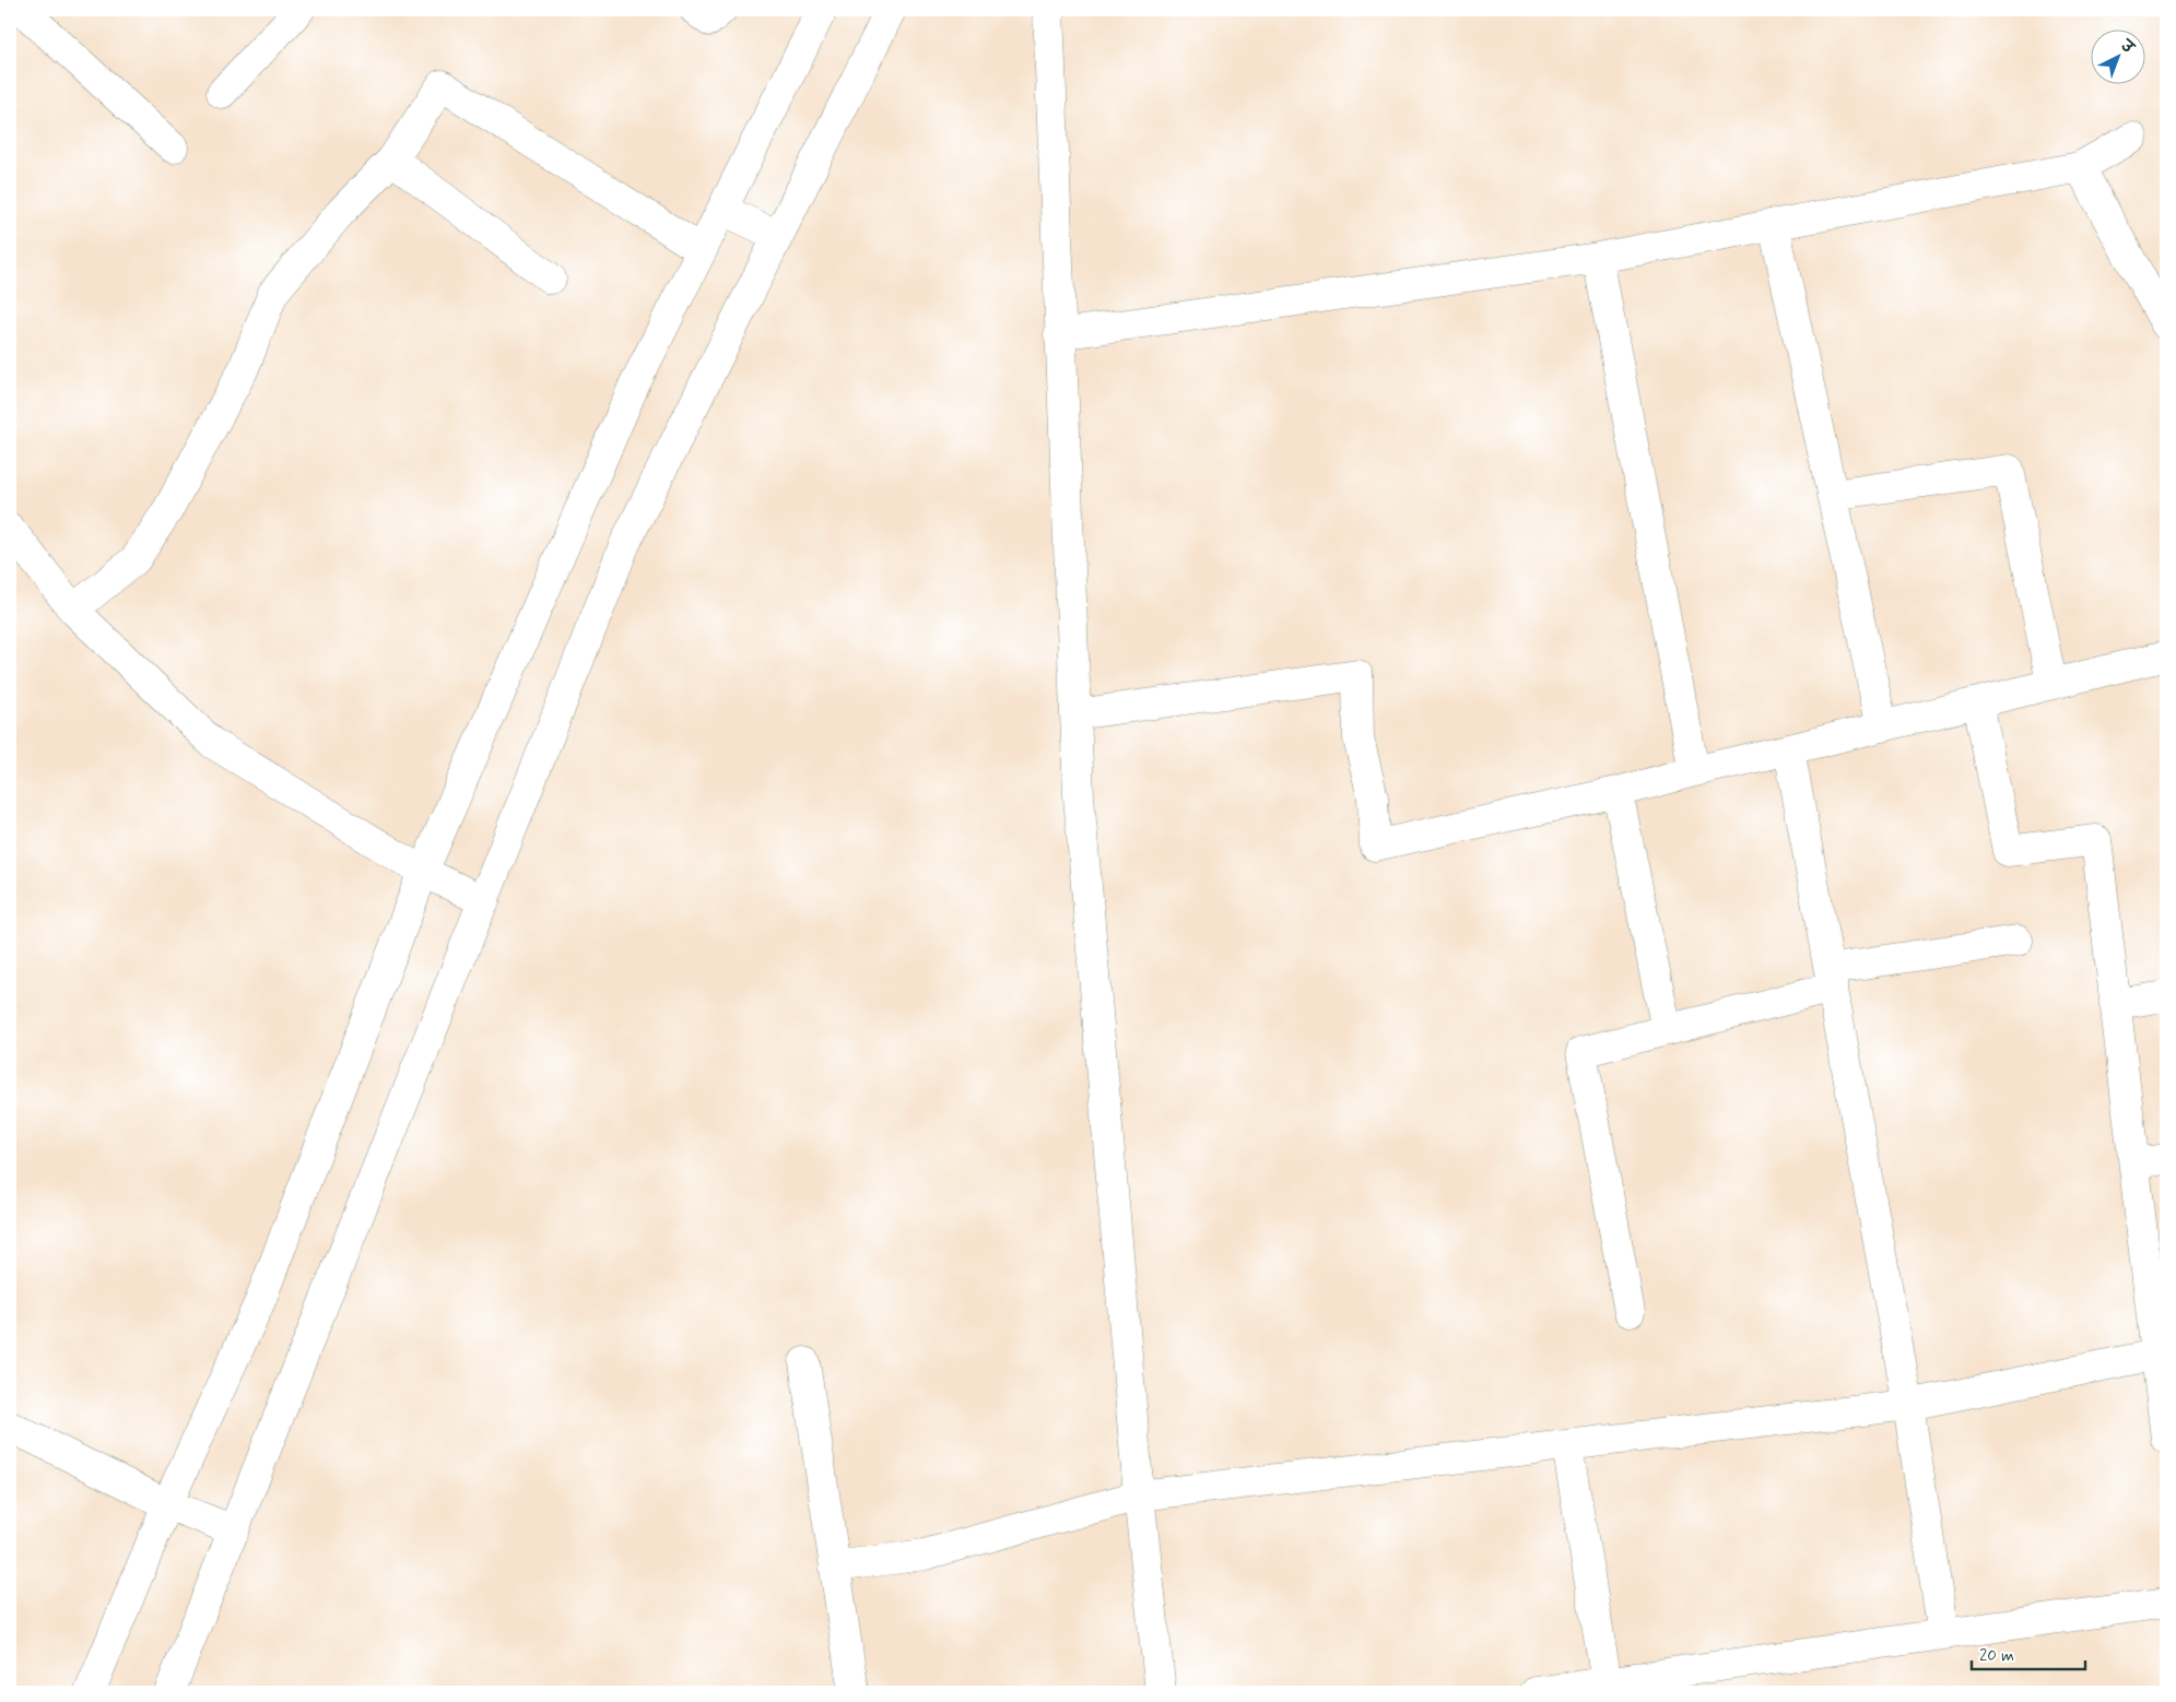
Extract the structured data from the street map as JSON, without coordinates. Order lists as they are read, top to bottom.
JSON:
{
  "scale_bar": "20 m",
  "north": "top right"
}
